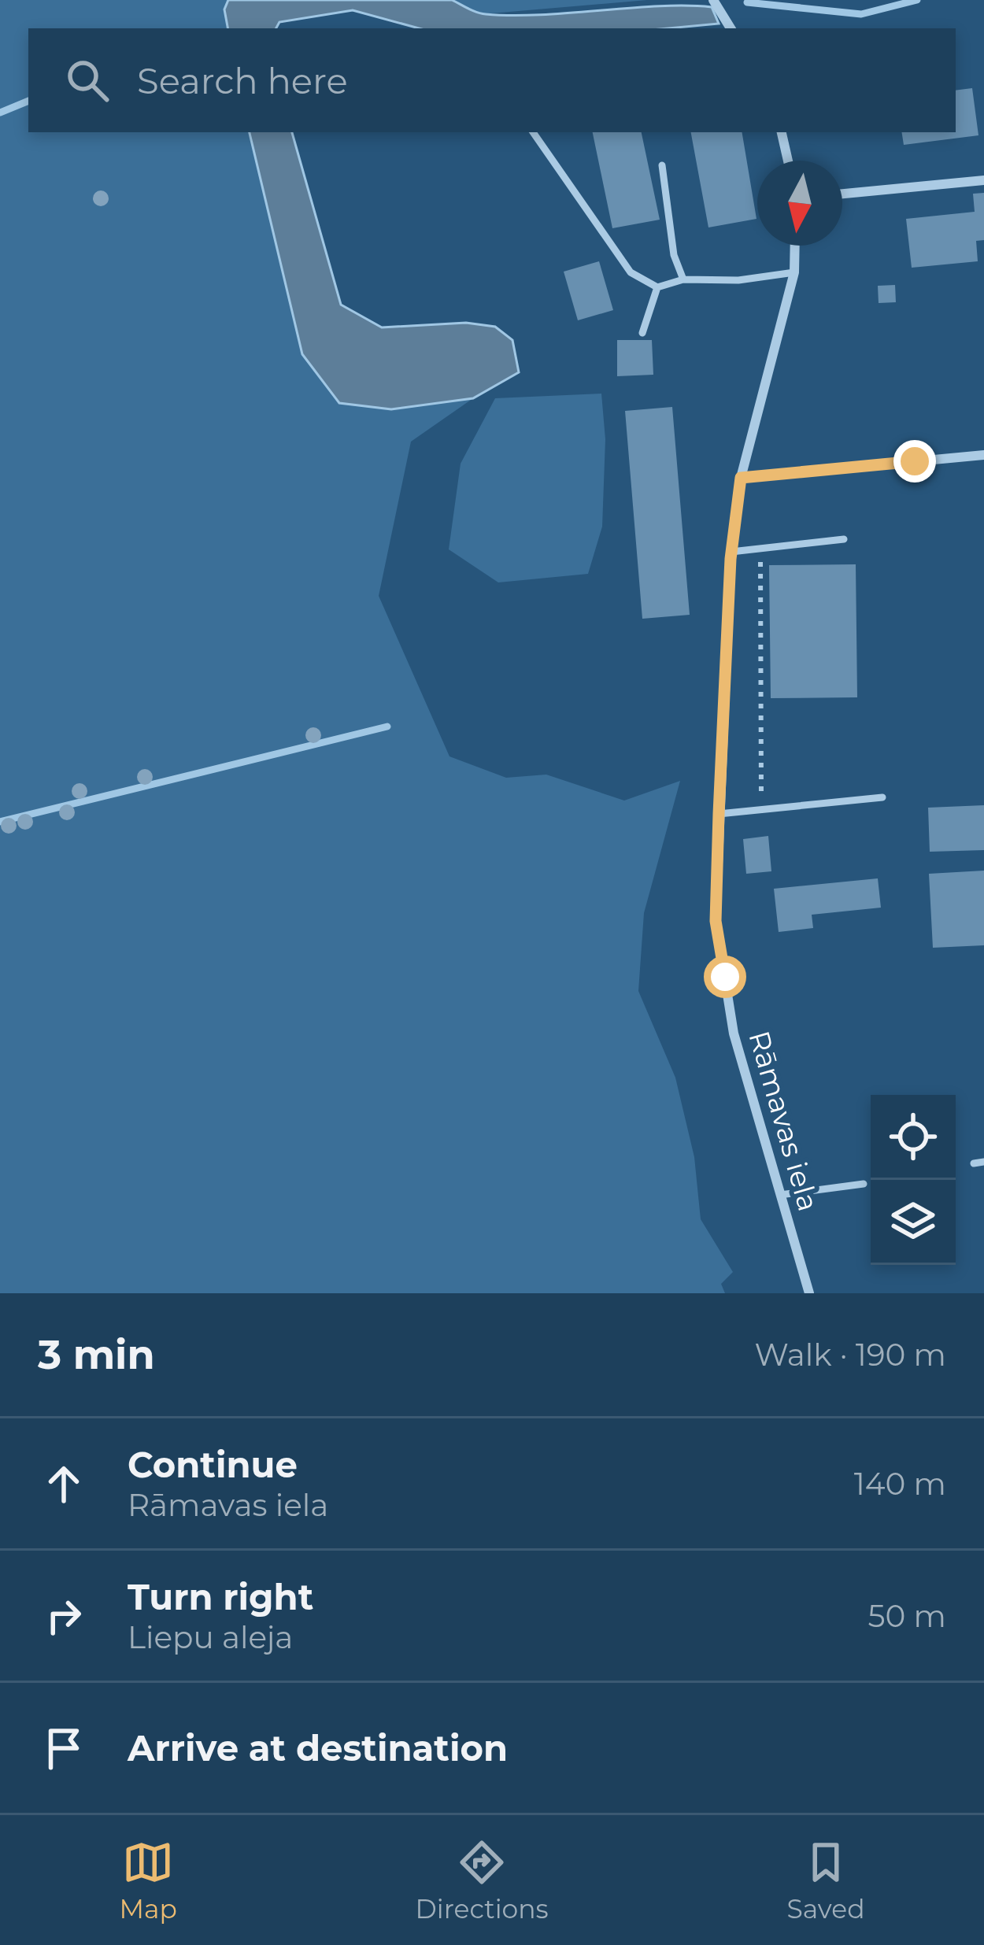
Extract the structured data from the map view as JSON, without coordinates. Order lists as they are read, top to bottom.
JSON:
{
  "streets": {
    "street": ["Rāmavas iela"]
  },
  "north": "bottom",
  "page": {
    "search": "Search here",
    "heading": ["3 min", "Walk · 190 m"],
    "list": [
      ["Continue", "Rāmavas iela", "140 m"],
      ["Turn right", "Liepu aleja", "50 m"],
      "Arrive at destination"
    ],
    "nav": ["Map", "Directions", "Saved"]
  }
}
